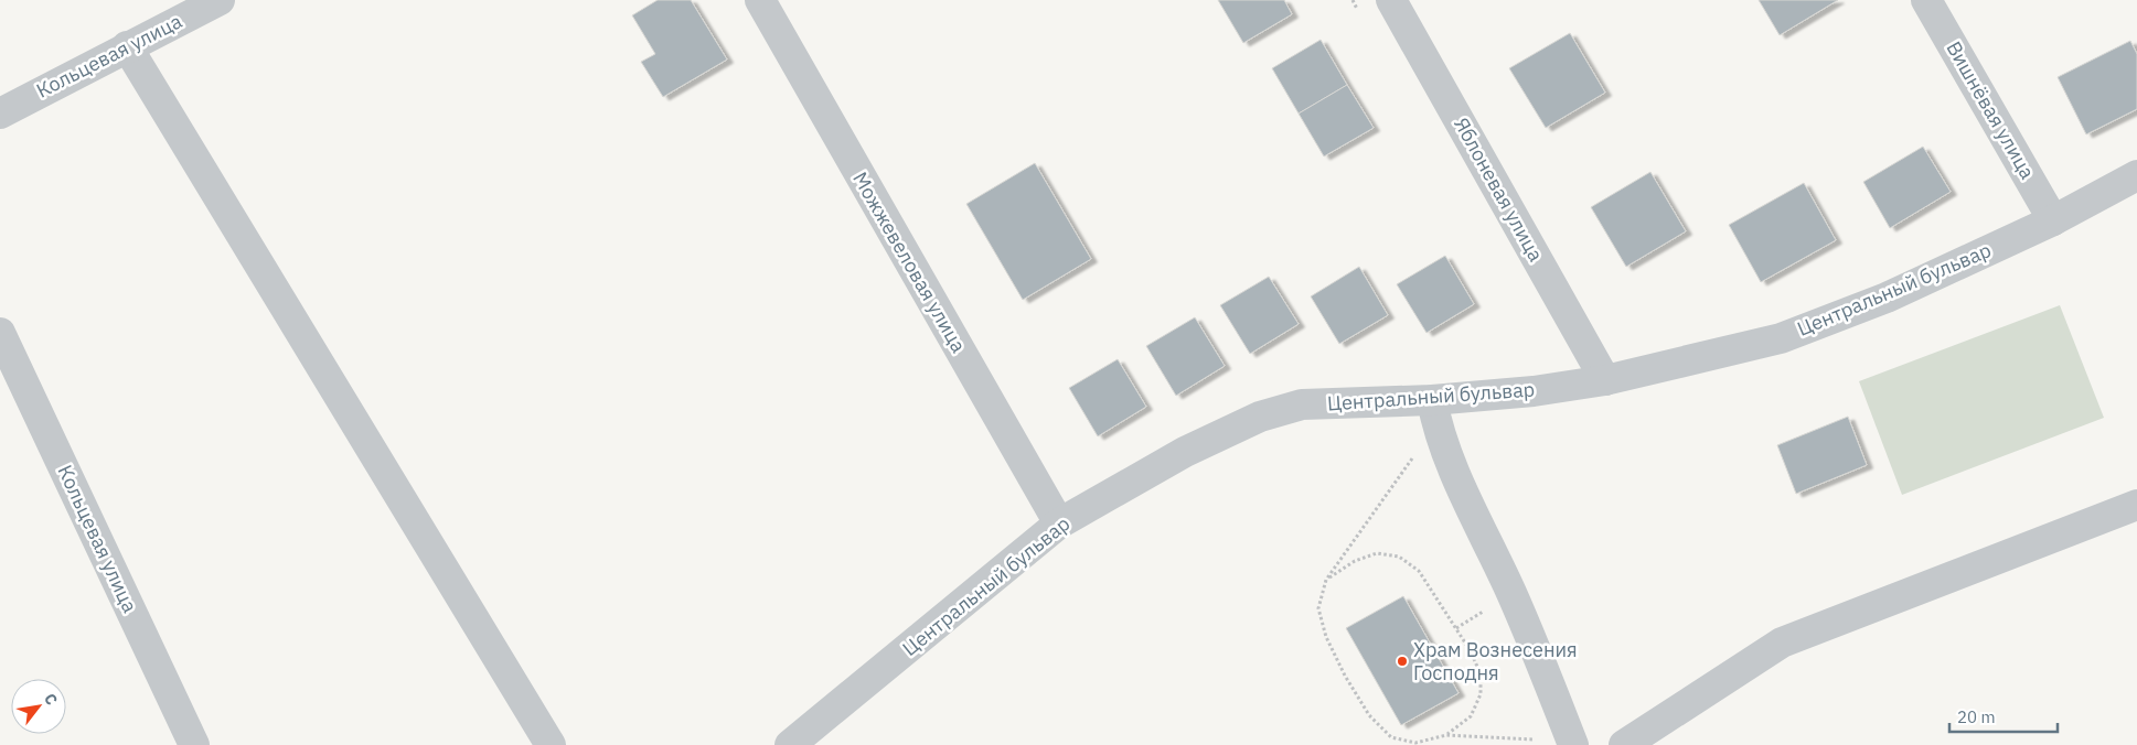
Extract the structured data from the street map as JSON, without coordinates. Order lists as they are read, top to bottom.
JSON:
{
  "streets": {
    "street": [
      "Кольцевая улица",
      "Вишнёвая улица",
      "Яблоневая улица",
      "Можжевеловая улица",
      "Центральный бульвар"
    ]
  },
  "crossings": [
    ["Вишнёвая улица", "Центральный бульвар"],
    ["Яблоневая улица", "Центральный бульвар"],
    ["Можжевеловая улица", "Центральный бульвар"]
  ],
  "places": ["Храм Вознесения Господня"],
  "scale_bar": "20 m",
  "north": "top right"
}
